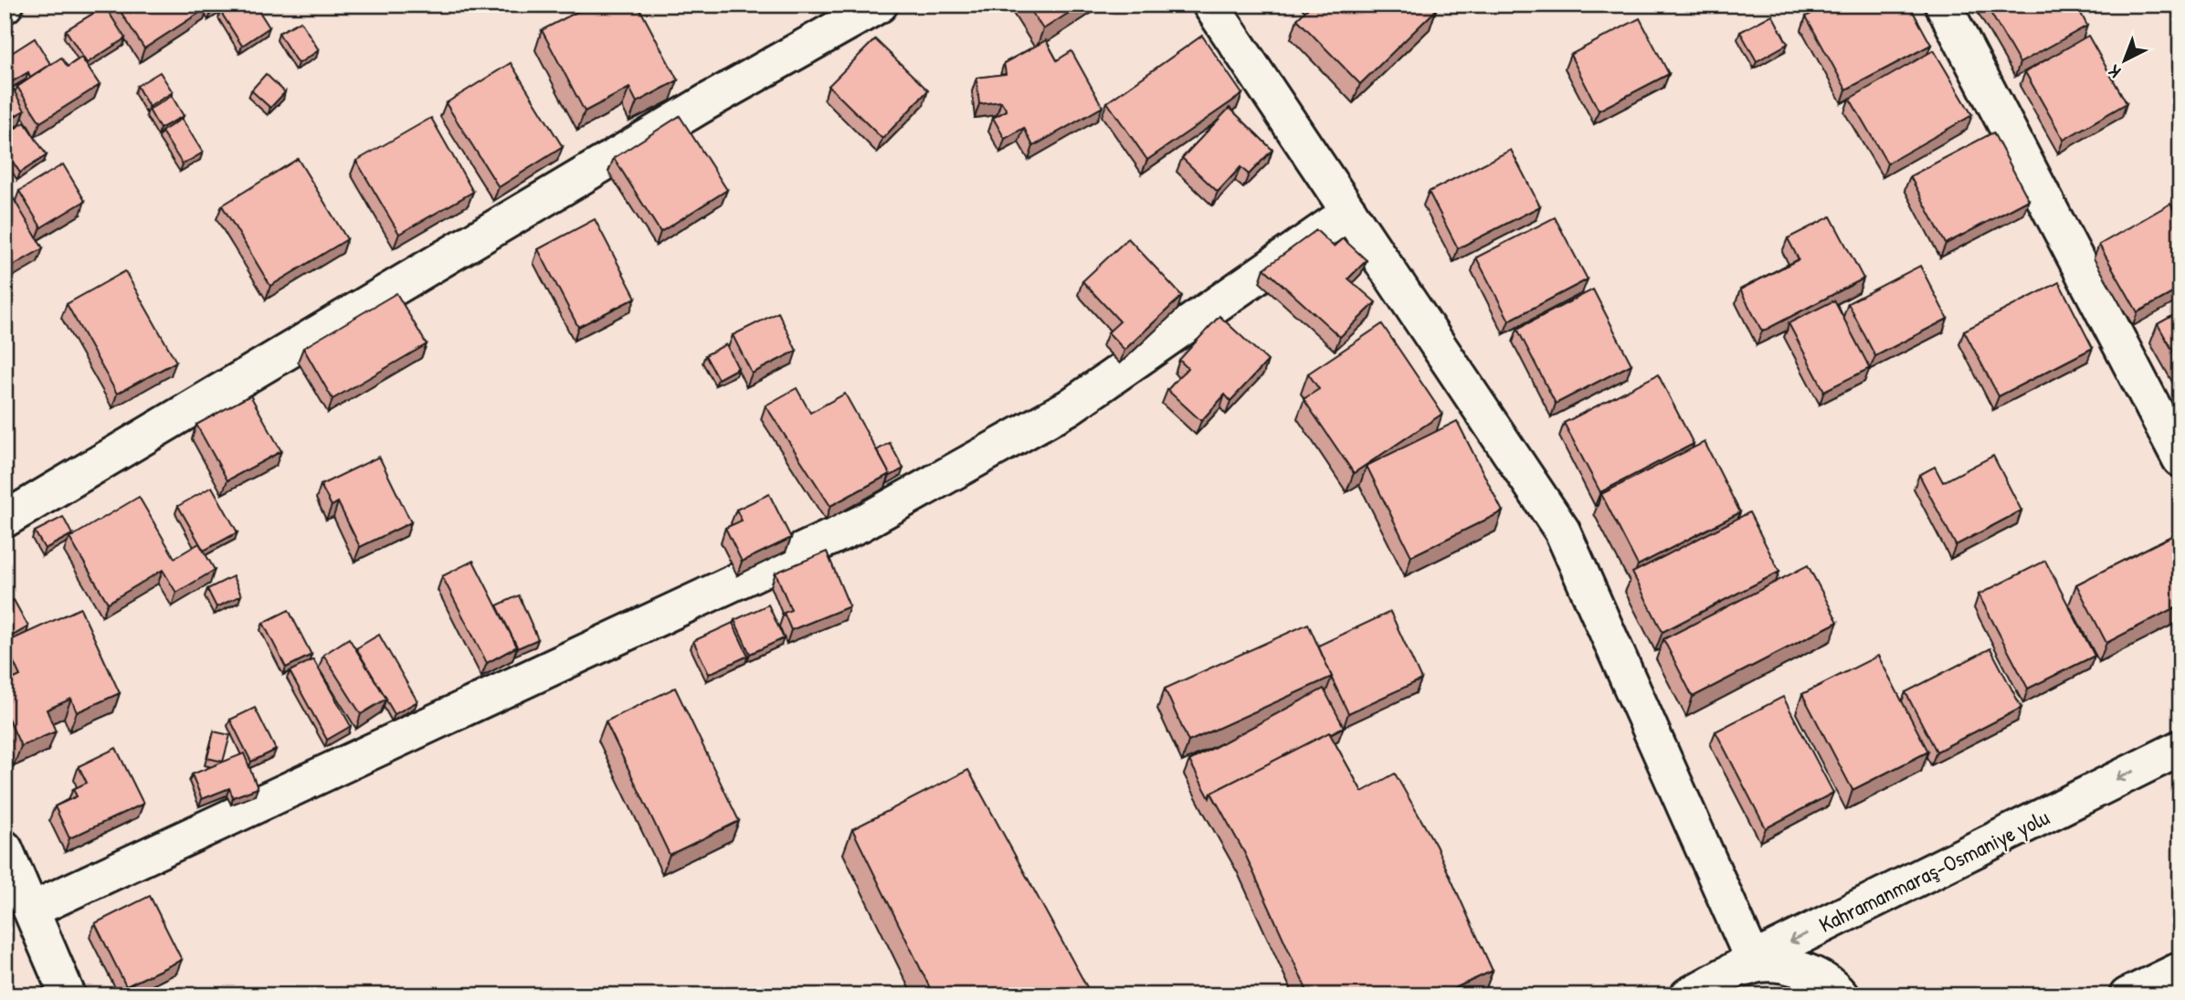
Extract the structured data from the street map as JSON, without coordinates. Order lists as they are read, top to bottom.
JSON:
{
  "streets": {
    "main road": ["Kahramanmaraş-Osmaniye yolu"]
  },
  "one_way": ["Kahramanmaraş-Osmaniye yolu"],
  "north": "bottom left"
}
